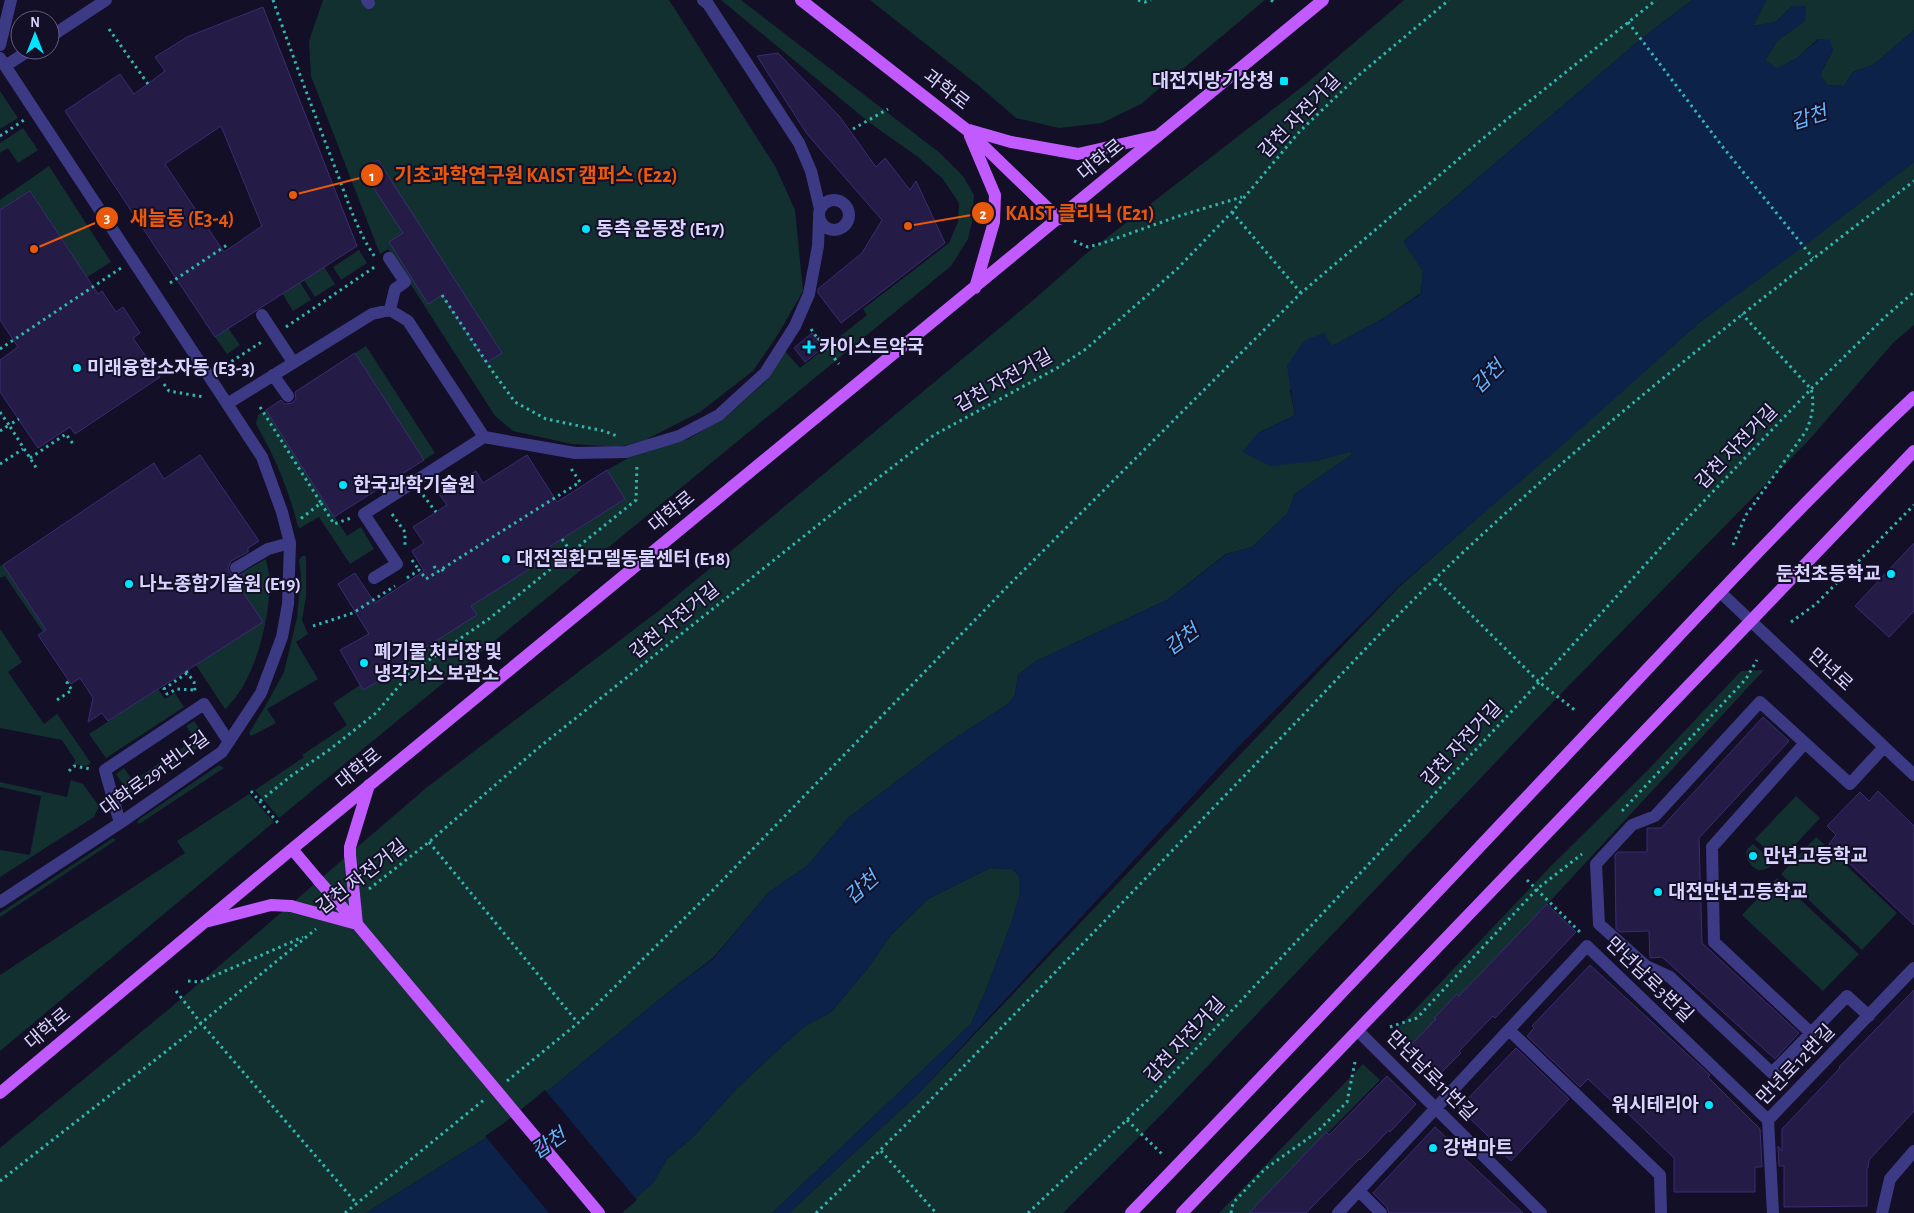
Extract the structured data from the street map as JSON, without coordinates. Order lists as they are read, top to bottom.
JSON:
{
  "streets": {
    "main road": ["과학로", "대학로"],
    "street": [
      "만년로",
      "대학로291번나길",
      "만년남로3번길",
      "만년로12번길",
      "만년남로11번길"
    ],
    "path": ["갑천 자전거길"]
  },
  "crossings": [
    ["과학로", "대학로"],
    ["만년남로3번길", "만년로12번길"],
    ["만년남로3번길", "만년남로11번길"]
  ],
  "water": ["갑천"],
  "places": {
    "transit": ["대전지방기상청"],
    "other": [
      "기초과학연구원 KAIST 캠퍼스 (E22)",
      "KAIST 클리닉 (E21)",
      "동측 운동장 (E17)",
      "새늘동 (E3-4)",
      "미래융합소자동 (E3-3)",
      "한국과학기술원",
      "대전질환모델동물센터 (E18)",
      "둔천초등학교",
      "나노종합기술원 (E19)",
      "폐기물 처리장 및 냉각가스 보관소",
      "만년고등학교",
      "대전만년고등학교",
      "워시테리아",
      "강변마트"
    ],
    "health": ["카이스트약국"]
  },
  "north": "top"
}
